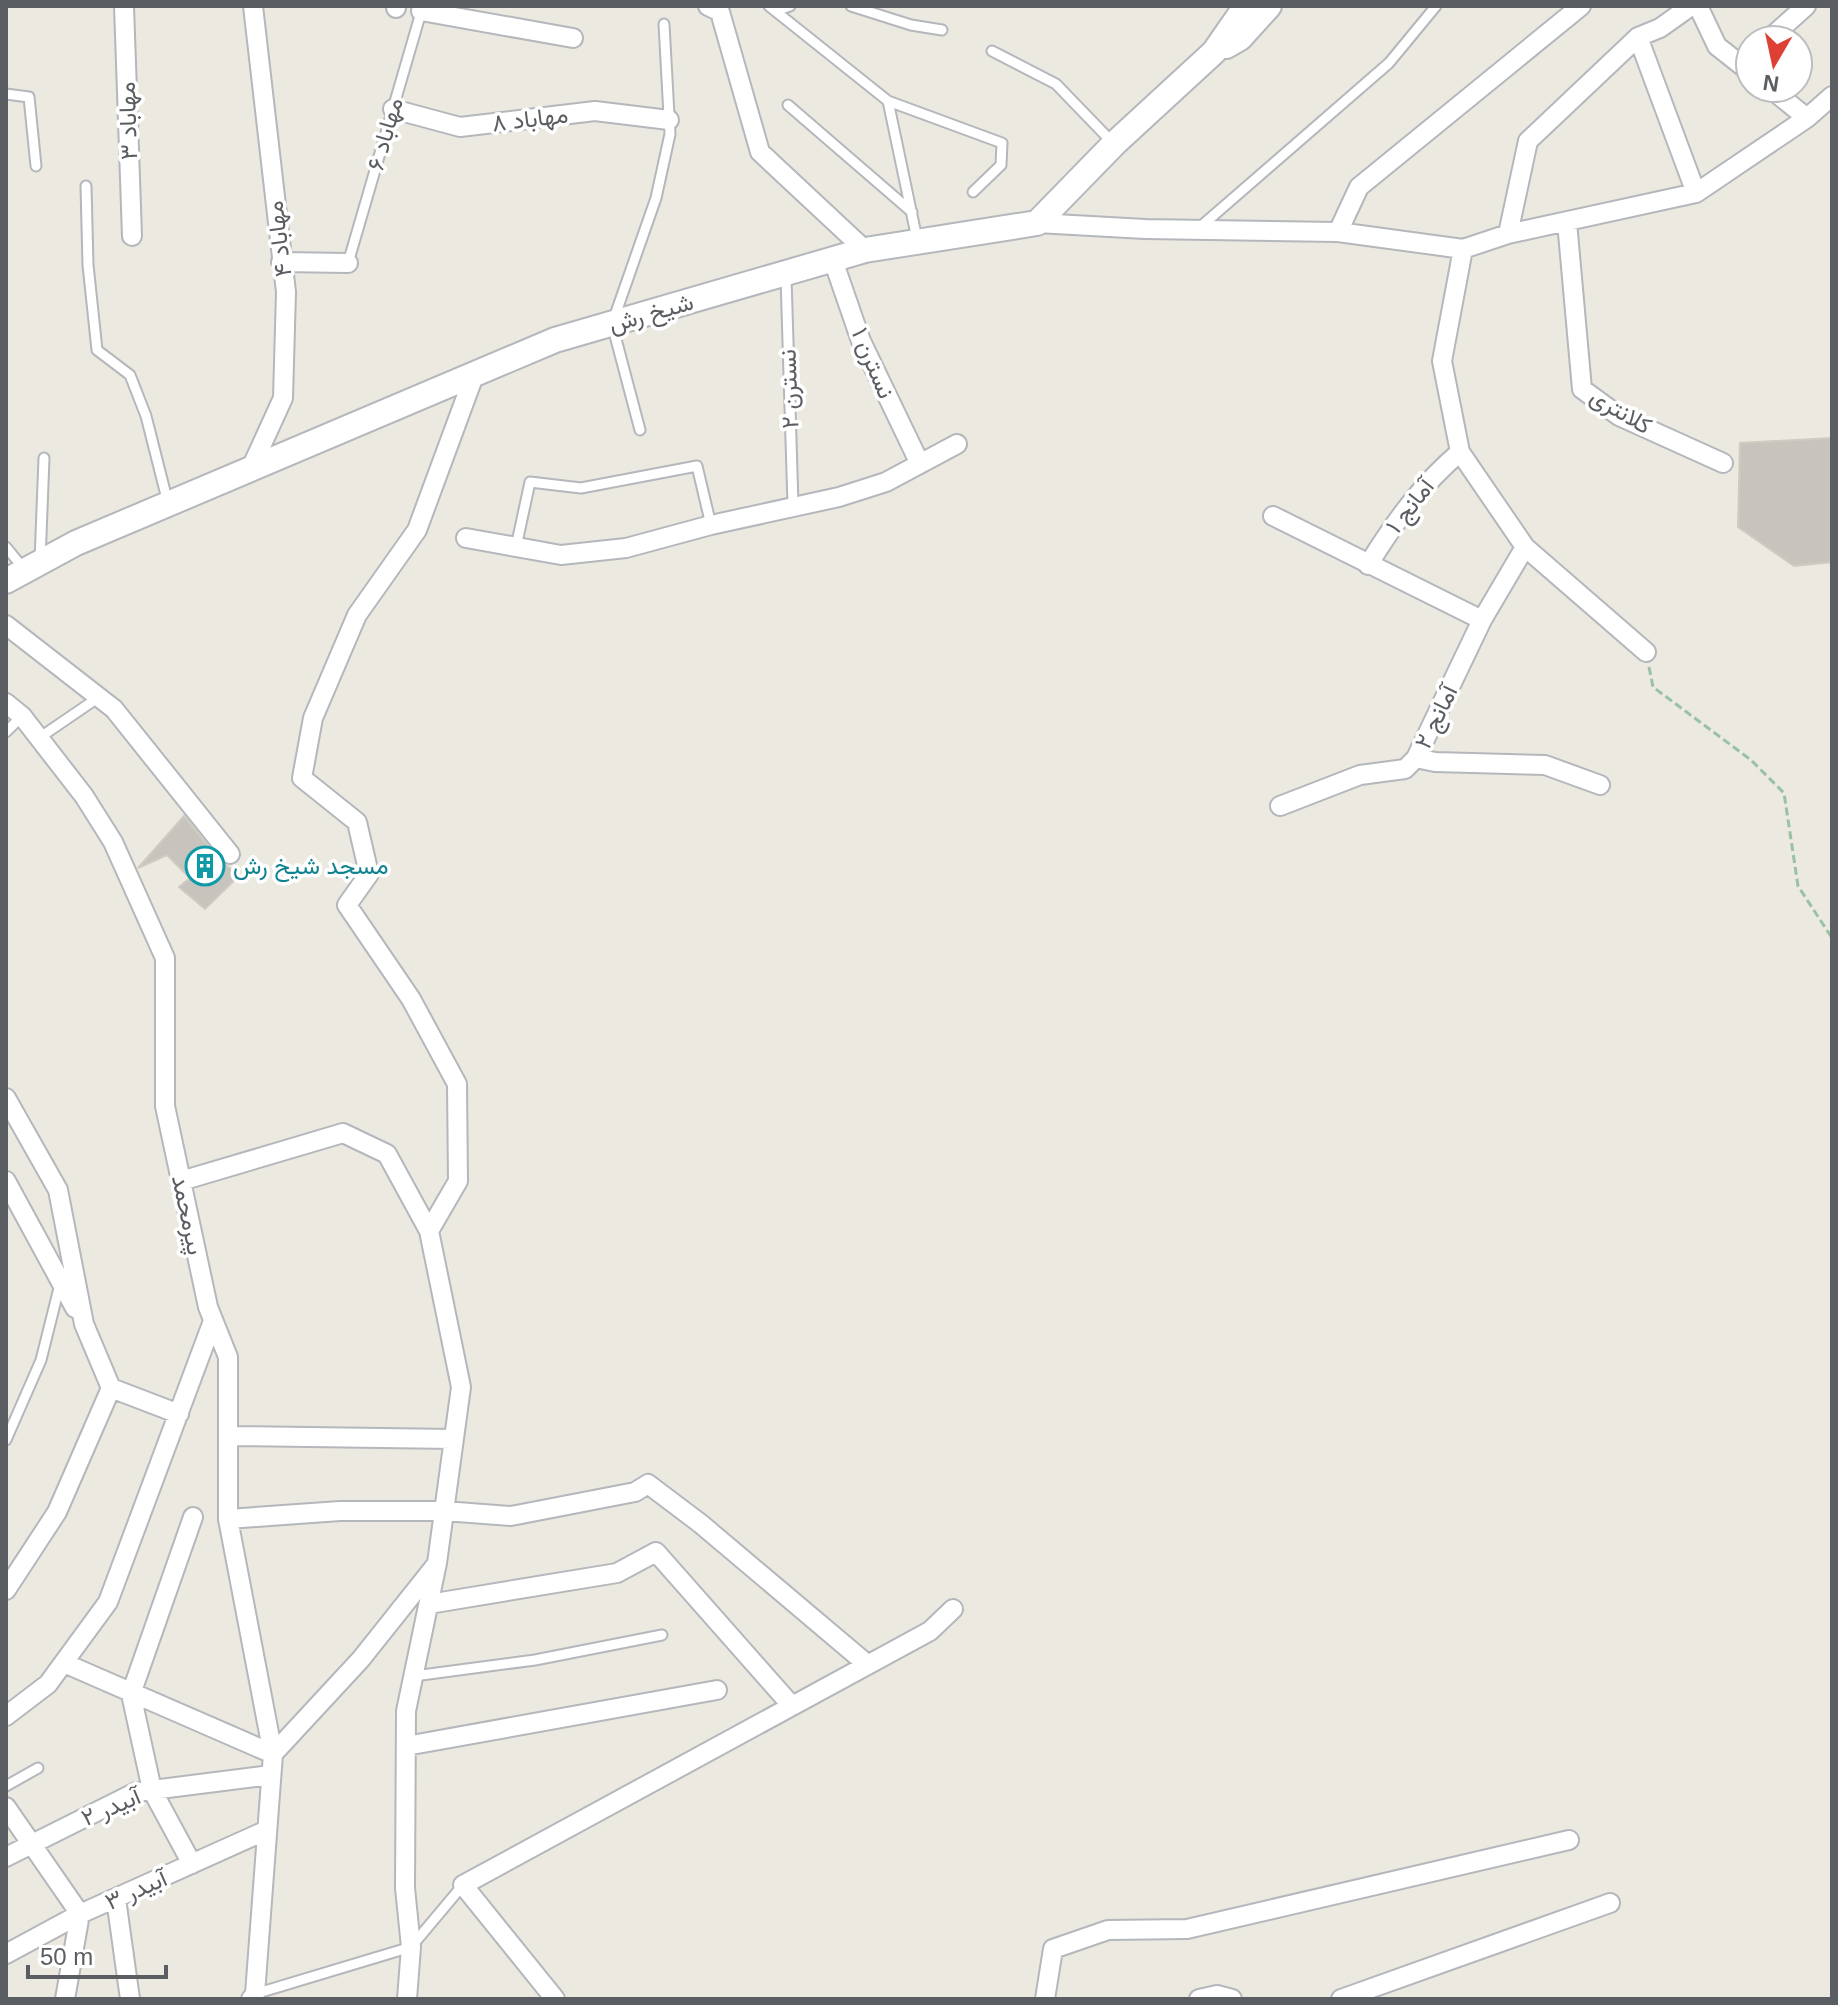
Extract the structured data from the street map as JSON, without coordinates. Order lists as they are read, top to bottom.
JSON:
{
  "streets": {
    "street": [
      "مهاباد ۸",
      "مهاباد ۳",
      "مهاباد ۴",
      "شیخ رش",
      "نسترن ۱",
      "کلانتری",
      "آمانج ۱",
      "آمانج ۲",
      "پیرمحمد",
      "آبیدر ۲",
      "آبیدر ۳"
    ],
    "lane": ["مهاباد ۶", "نسترن ۲"]
  },
  "crossings": [
    ["مهاباد ۸", "مهاباد ۶"],
    ["مهاباد ۴", "شیخ رش"],
    ["شیخ رش", "نسترن ۱"],
    ["شیخ رش", "نسترن ۲"],
    ["پیرمحمد", "آبیدر ۲"],
    ["پیرمحمد", "آبیدر ۳"]
  ],
  "places": {
    "building": ["مسجد شیخ رش"]
  },
  "scale_bar": "50 m",
  "north": "bottom"
}
